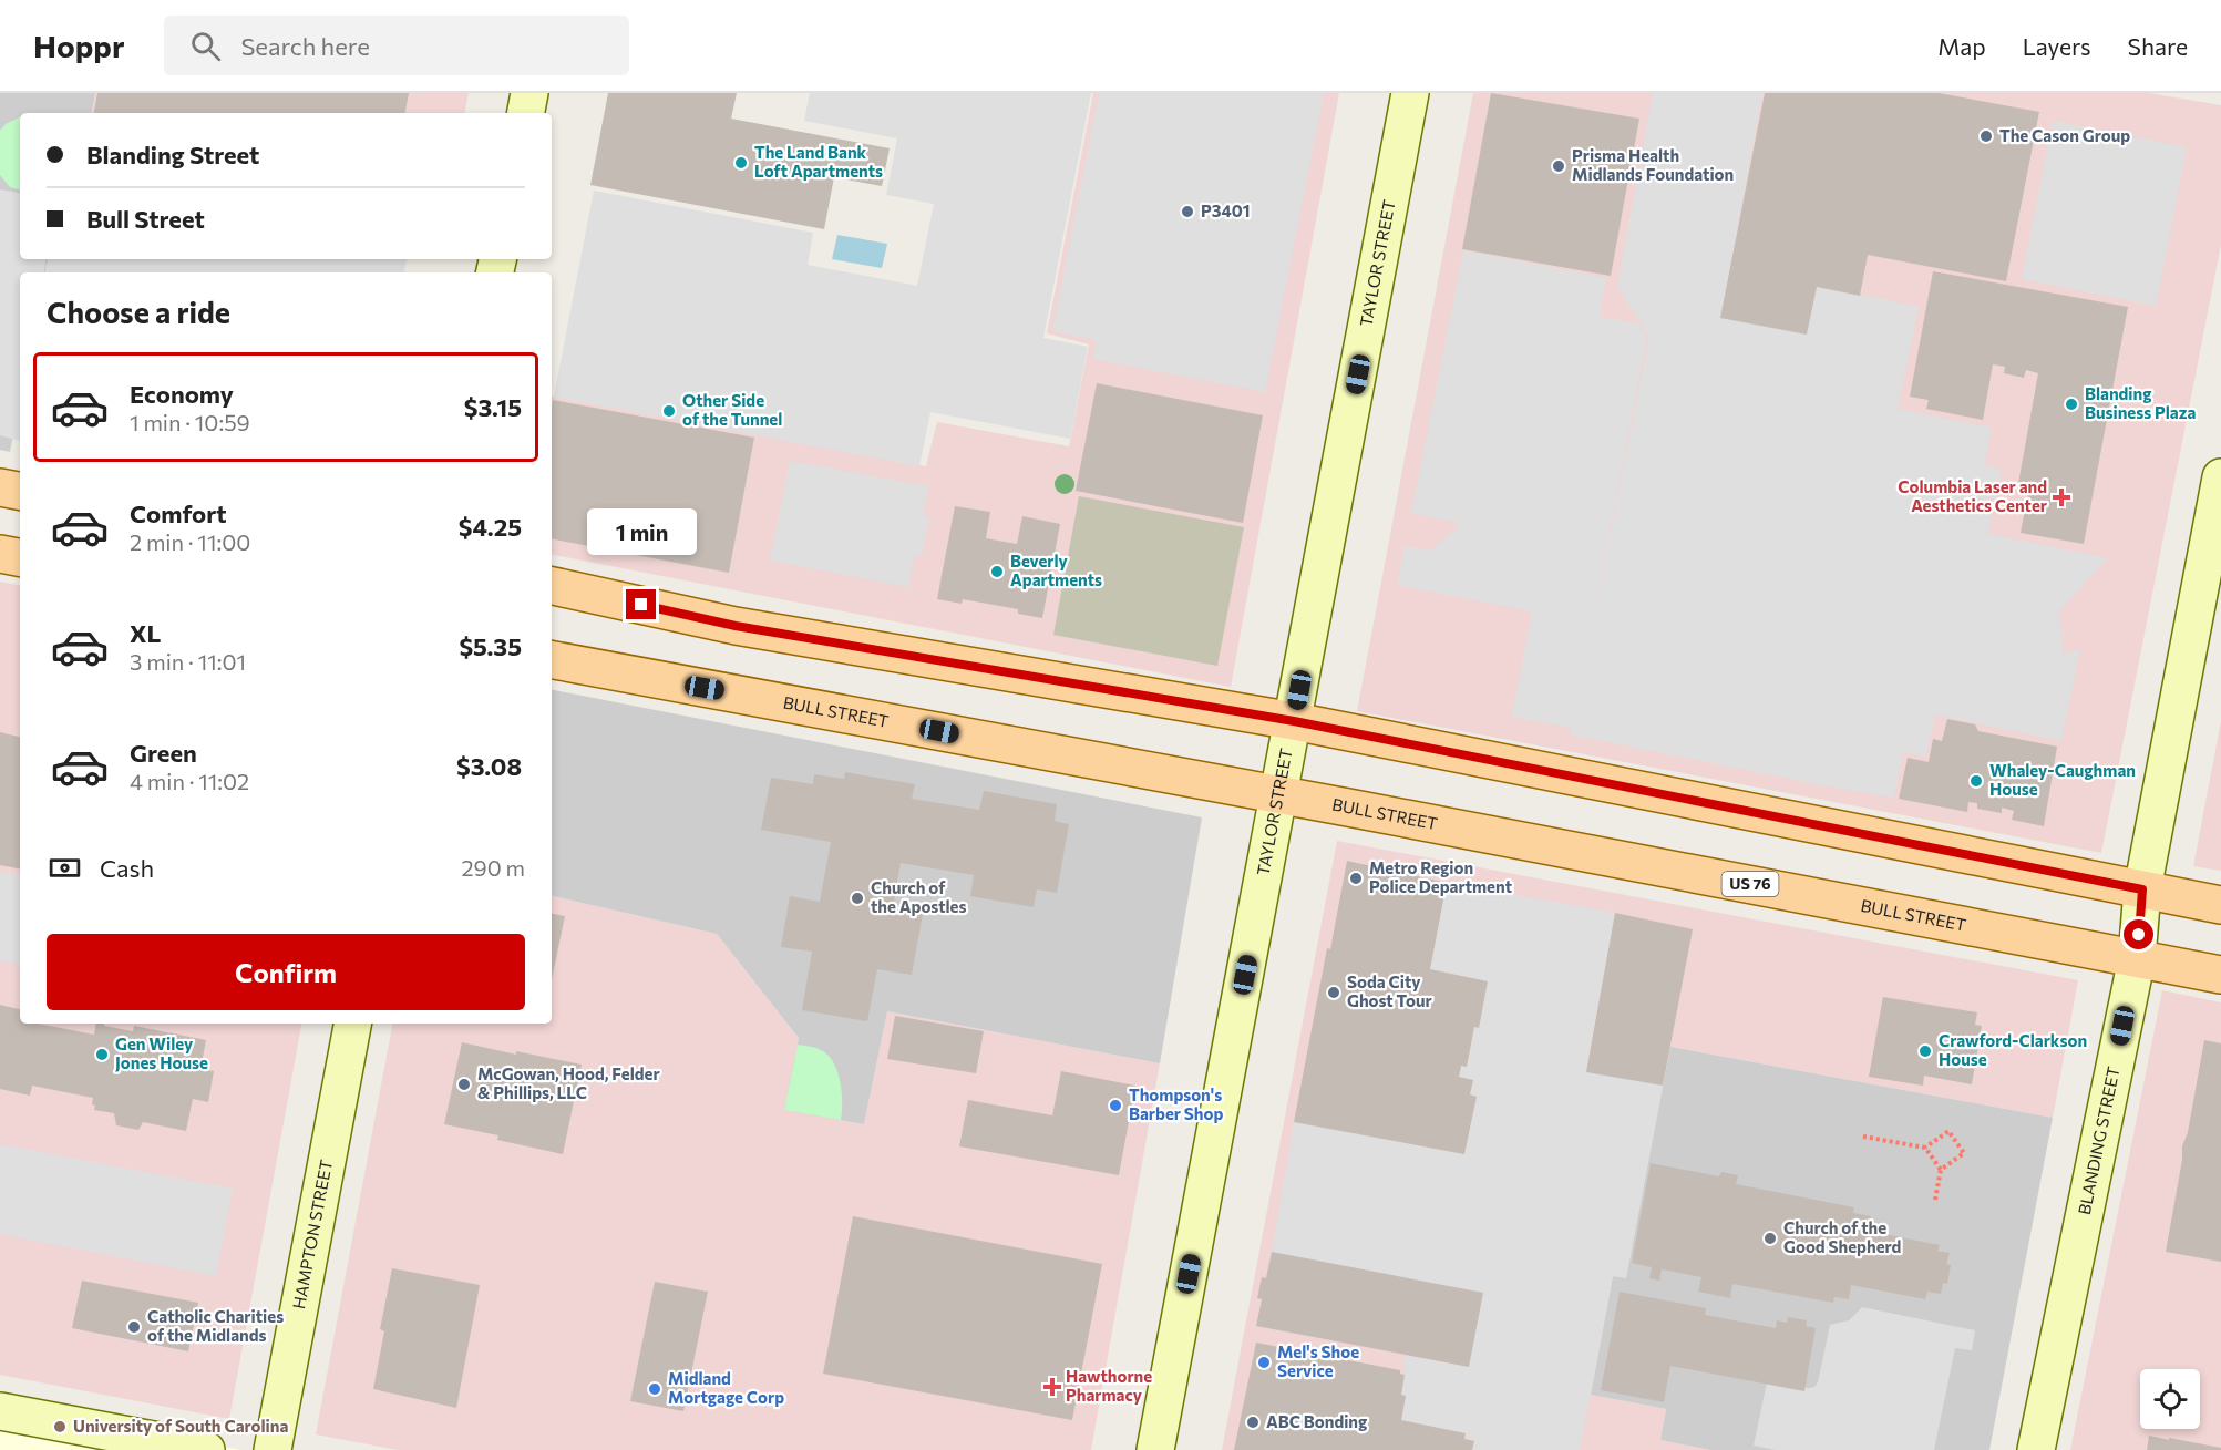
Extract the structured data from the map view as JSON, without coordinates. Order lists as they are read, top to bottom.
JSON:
{
  "streets": {
    "main road": ["BULL STREET", "US 76"],
    "street": ["TAYLOR STREET", "BLANDING STREET", "HAMPTON STREET"]
  },
  "crossings": [
    ["TAYLOR STREET", "BULL STREET"],
    ["BULL STREET", "BLANDING STREET"]
  ],
  "places": {
    "other": [
      "The Cason Group",
      "The Land Bank Loft Apartments",
      "Prisma Health Midlands Foundation",
      "P3401",
      "Blanding Business Plaza",
      "Other Side of the Tunnel",
      "Beverly Apartments",
      "Whaley-Caughman House",
      "Metro Region Police Department",
      "Church of the Apostles",
      "Soda City Ghost Tour",
      "Crawford-Clarkson House",
      "Gen Wiley Jones House",
      "McGowan, Hood, Felder & Phillips, LLC",
      "Thompson's Barber Shop",
      "Church of the Good Shepherd",
      "Catholic Charities of the Midlands",
      "Mel's Shoe Service",
      "Midland Mortgage Corp",
      "ABC Bonding",
      "University of South Carolina"
    ],
    "health": ["Columbia Laser and Aesthetics Center", "Hawthorne Pharmacy"]
  },
  "page": {
    "header": "Hoppr",
    "search": "Search here",
    "nav": ["Map", "Layers", "Share"],
    "banner": ["Blanding Street", "Bull Street"],
    "heading": "Choose a ride",
    "list": [
      {
        "name": "Economy",
        "note": "1 min · 10:59",
        "value": "$3.15"
      },
      {
        "name": "Comfort",
        "note": "2 min · 11:00",
        "value": "$4.25"
      },
      {
        "name": "XL",
        "note": "3 min · 11:01",
        "value": "$5.35"
      },
      {
        "name": "Green",
        "note": "4 min · 11:02",
        "value": "$3.08"
      }
    ],
    "bubble": "1 min",
    "pay": ["Cash", "290 m"],
    "buttons": "Confirm"
  }
}
